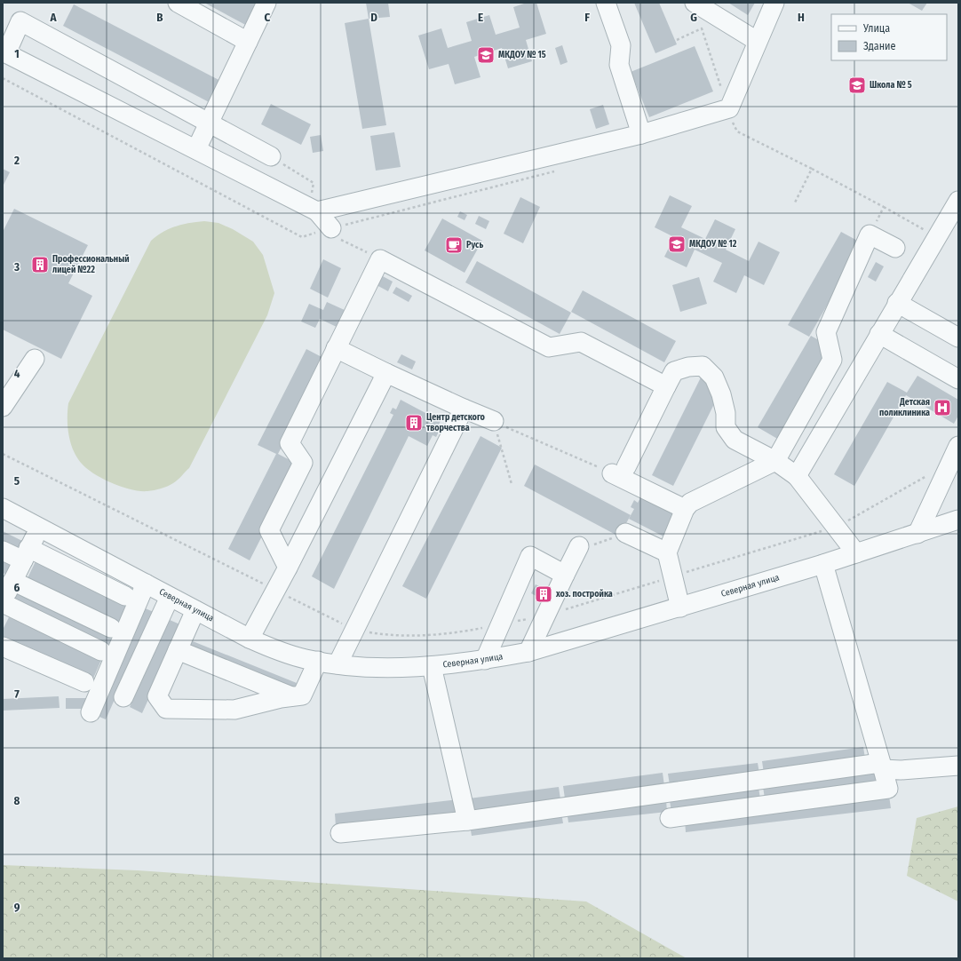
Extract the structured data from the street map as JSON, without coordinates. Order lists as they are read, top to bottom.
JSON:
{
  "streets": {
    "street": ["Северная улица"]
  },
  "places": {
    "school or university": ["МКДОУ № 15", "Школа № 5", "МКДОУ № 12"],
    "cafe": ["Русь"],
    "building": ["Профессиональный лицей №22", "Центр детского творчества", "хоз. постройка"],
    "hospital": ["Детская поликлиника"]
  },
  "legend": ["Улица", "Здание"],
  "grid": {
    "columns": [
      "A",
      "B",
      "C",
      "D",
      "E",
      "F",
      "G",
      "H"
    ],
    "rows": [
      "1",
      "2",
      "3",
      "4",
      "5",
      "6",
      "7",
      "8",
      "9"
    ]
  }
}
